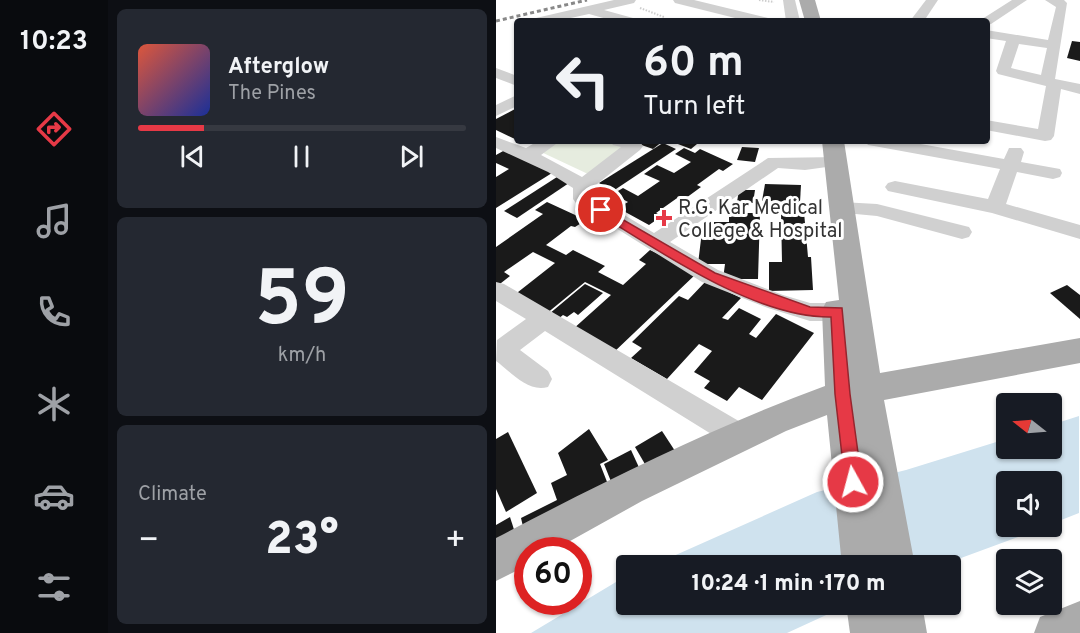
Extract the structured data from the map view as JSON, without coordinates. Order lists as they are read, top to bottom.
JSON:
{
  "places": {
    "health": ["R.G. Kar Medical College & Hospital"]
  },
  "north": "left",
  "page": {
    "tabs": "10:23",
    "turn": ["60 m", "Turn left"],
    "song": ["Afterglow", "The Pines"],
    "tile": [
      ["59", "km/h"],
      "Climate"
    ],
    "heat": ["−", "23°", "+"],
    "limit": "60",
    "trip": "10:24 · 1 min · 170 m"
  }
}
